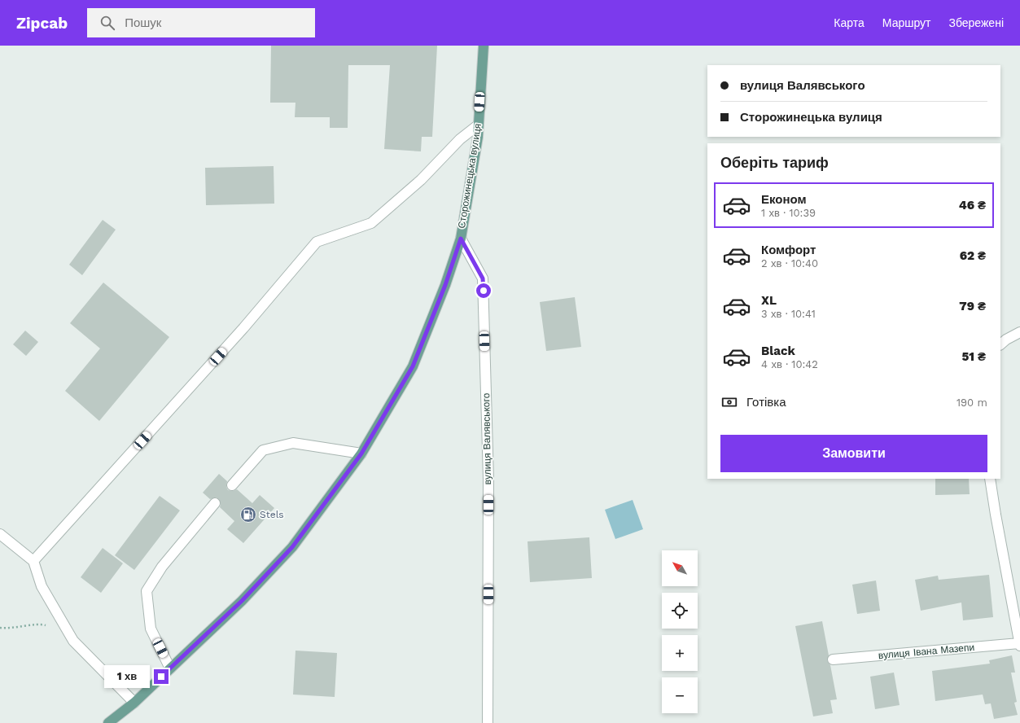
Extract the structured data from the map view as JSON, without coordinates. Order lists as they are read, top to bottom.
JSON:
{
  "streets": {
    "main road": ["Сторожинецька вулиця"],
    "street": ["вулиця Валявського", "вулиця Івана Мазепи"]
  },
  "crossings": [
    ["Сторожинецька вулиця", "вулиця Валявського"]
  ],
  "places": {
    "fuel station": ["Stels"]
  },
  "north": "top left",
  "page": {
    "header": "Zipcab",
    "search": "Пошук",
    "nav": ["Карта", "Маршрут", "Збережені"],
    "banner": ["вулиця Валявського", "Сторожинецька вулиця"],
    "heading": "Оберіть тариф",
    "list": [
      {
        "name": "Економ",
        "note": "1 хв · 10:39",
        "value": "46 ₴"
      },
      {
        "name": "Комфорт",
        "note": "2 хв · 10:40",
        "value": "62 ₴"
      },
      {
        "name": "XL",
        "note": "3 хв · 10:41",
        "value": "79 ₴"
      },
      {
        "name": "Black",
        "note": "4 хв · 10:42",
        "value": "51 ₴"
      }
    ],
    "pay": ["Готівка", "190 m"],
    "buttons": "Замовити",
    "map_buttons": ["+", "−"],
    "bubble": "1 хв"
  }
}
